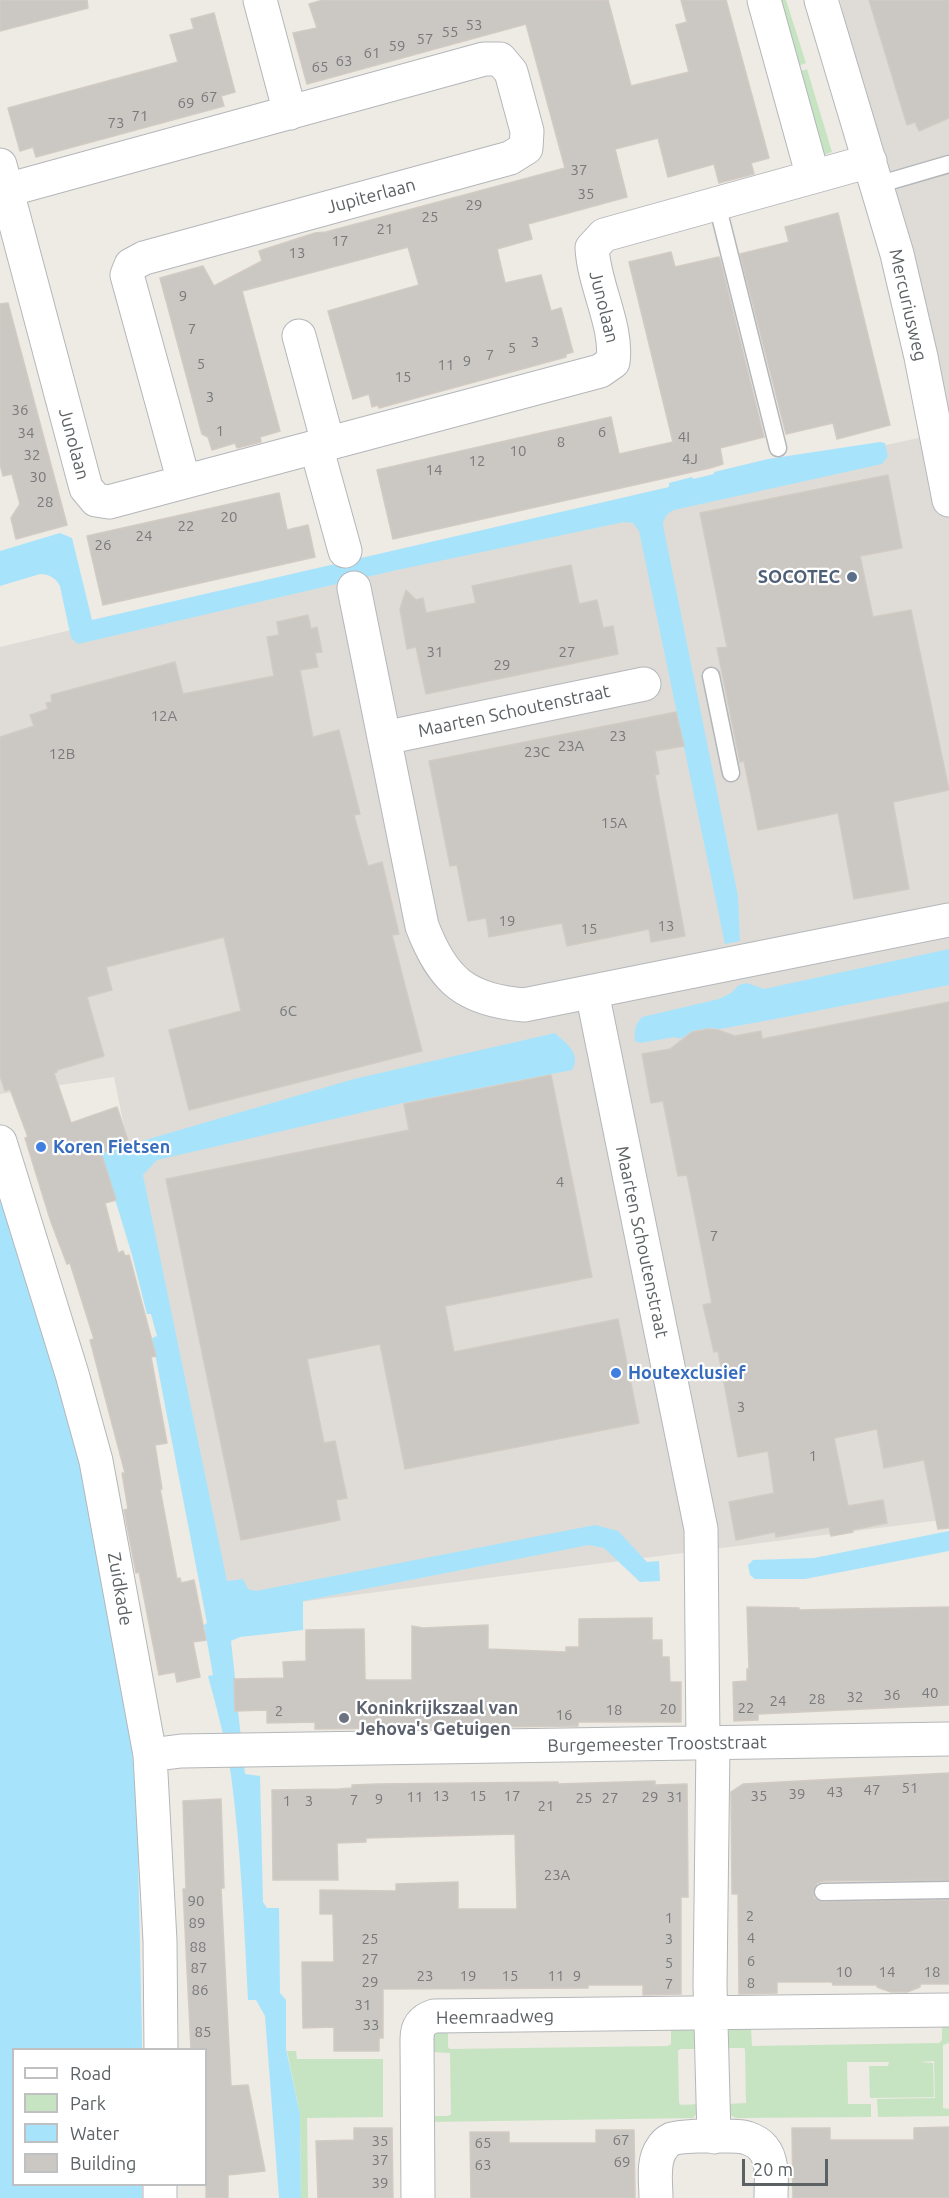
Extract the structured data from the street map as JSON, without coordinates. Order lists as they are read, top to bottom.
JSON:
{
  "streets": {
    "street": [
      "Jupiterlaan",
      "Mercuriusweg",
      "Junolaan",
      "Maarten Schoutenstraat",
      "Zuidkade",
      "Burgemeester Trooststraat",
      "Heemraadweg"
    ]
  },
  "crossings": [
    ["Jupiterlaan", "Junolaan"],
    ["Mercuriusweg", "Junolaan"],
    ["Maarten Schoutenstraat", "Burgemeester Trooststraat"],
    ["Zuidkade", "Burgemeester Trooststraat"]
  ],
  "places": [
    "SOCOTEC",
    "Koren Fietsen",
    "Houtexclusief",
    "Koninkrijkszaal van Jehova's Getuigen"
  ],
  "house_numbers": [
    "53",
    "55",
    "57",
    "59",
    "61",
    "63",
    "65",
    "67",
    "69",
    "71",
    "73",
    "37",
    "35",
    "29",
    "25",
    "21",
    "17",
    "13",
    "9",
    "7",
    "3",
    "5",
    "7",
    "9",
    "5",
    "11",
    "15",
    "3",
    "36",
    "1",
    "6",
    "34",
    "4I",
    "8",
    "10",
    "32",
    "4J",
    "12",
    "14",
    "30",
    "28",
    "20",
    "22",
    "24",
    "26",
    "31",
    "27",
    "29",
    "12A",
    "23",
    "23A",
    "23C",
    "12B",
    "15A",
    "19",
    "13",
    "15",
    "6C",
    "4",
    "7",
    "3",
    "1",
    "40",
    "36",
    "32",
    "28",
    "24",
    "22",
    "20",
    "18",
    "2",
    "16",
    "51",
    "47",
    "43",
    "39",
    "13",
    "15",
    "17",
    "35",
    "11",
    "29",
    "31",
    "25",
    "27",
    "9",
    "7",
    "1",
    "3",
    "21",
    "23A",
    "90",
    "2",
    "1",
    "89",
    "4",
    "25",
    "3",
    "88",
    "27",
    "6",
    "5",
    "87",
    "10",
    "14",
    "18",
    "23",
    "19",
    "15",
    "11",
    "9",
    "29",
    "8",
    "7",
    "86",
    "31",
    "33",
    "85",
    "67",
    "35",
    "65",
    "37",
    "69",
    "63",
    "39"
  ],
  "legend": [
    "Road",
    "Park",
    "Water",
    "Building"
  ],
  "scale_bar": "20 m"
}
